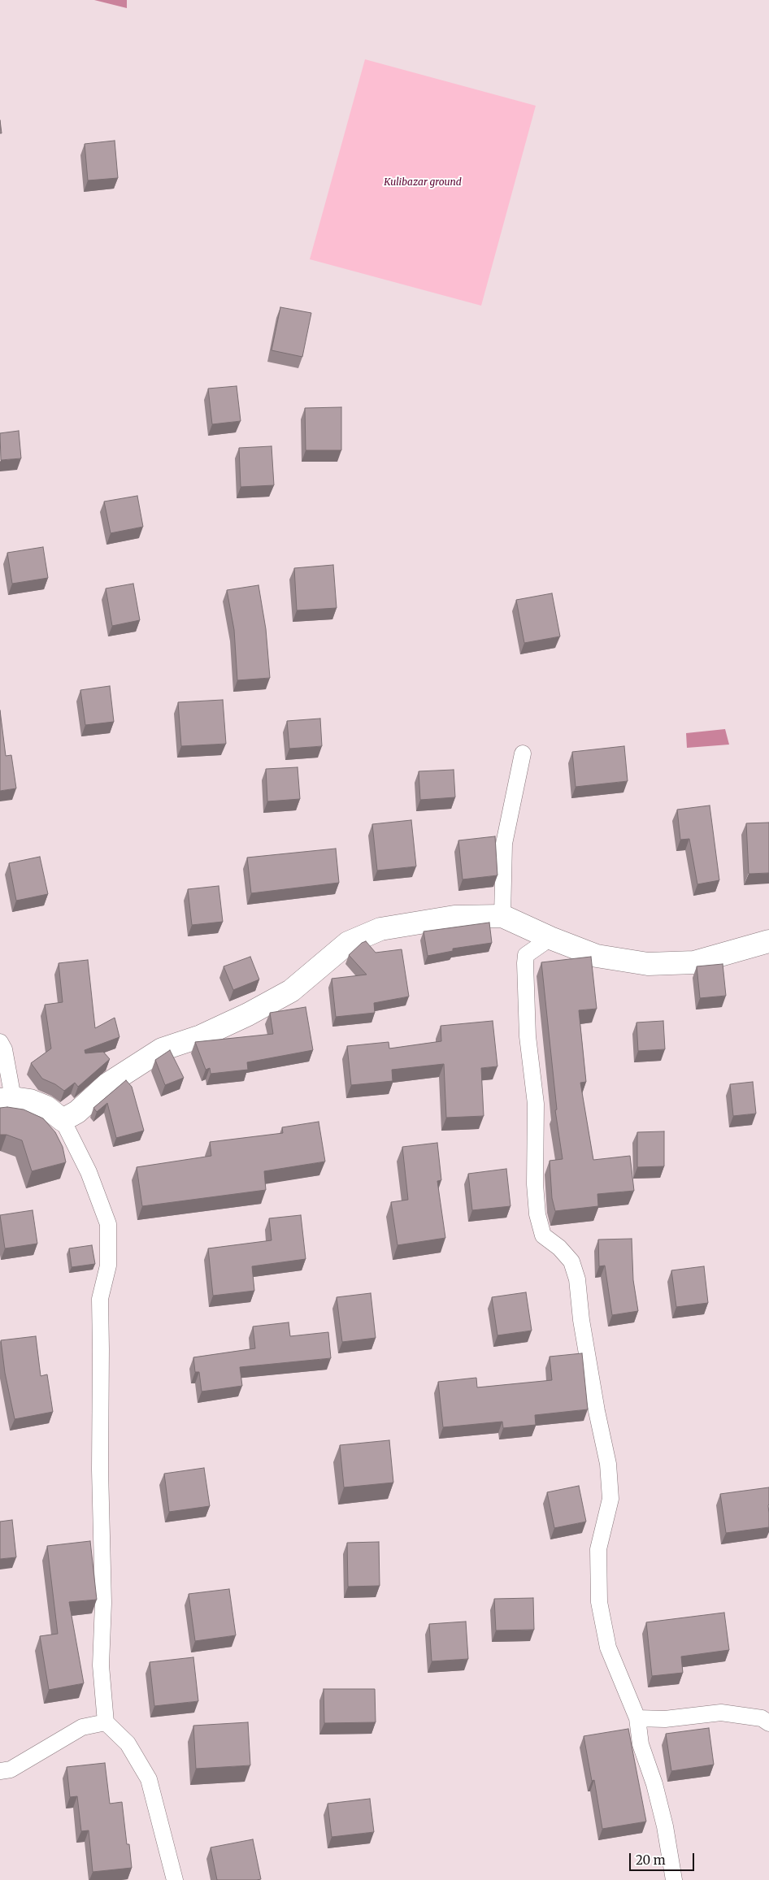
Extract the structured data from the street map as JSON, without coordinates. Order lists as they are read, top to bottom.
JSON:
{
  "parks": ["Kulibazar ground"],
  "scale_bar": "20 m"
}
